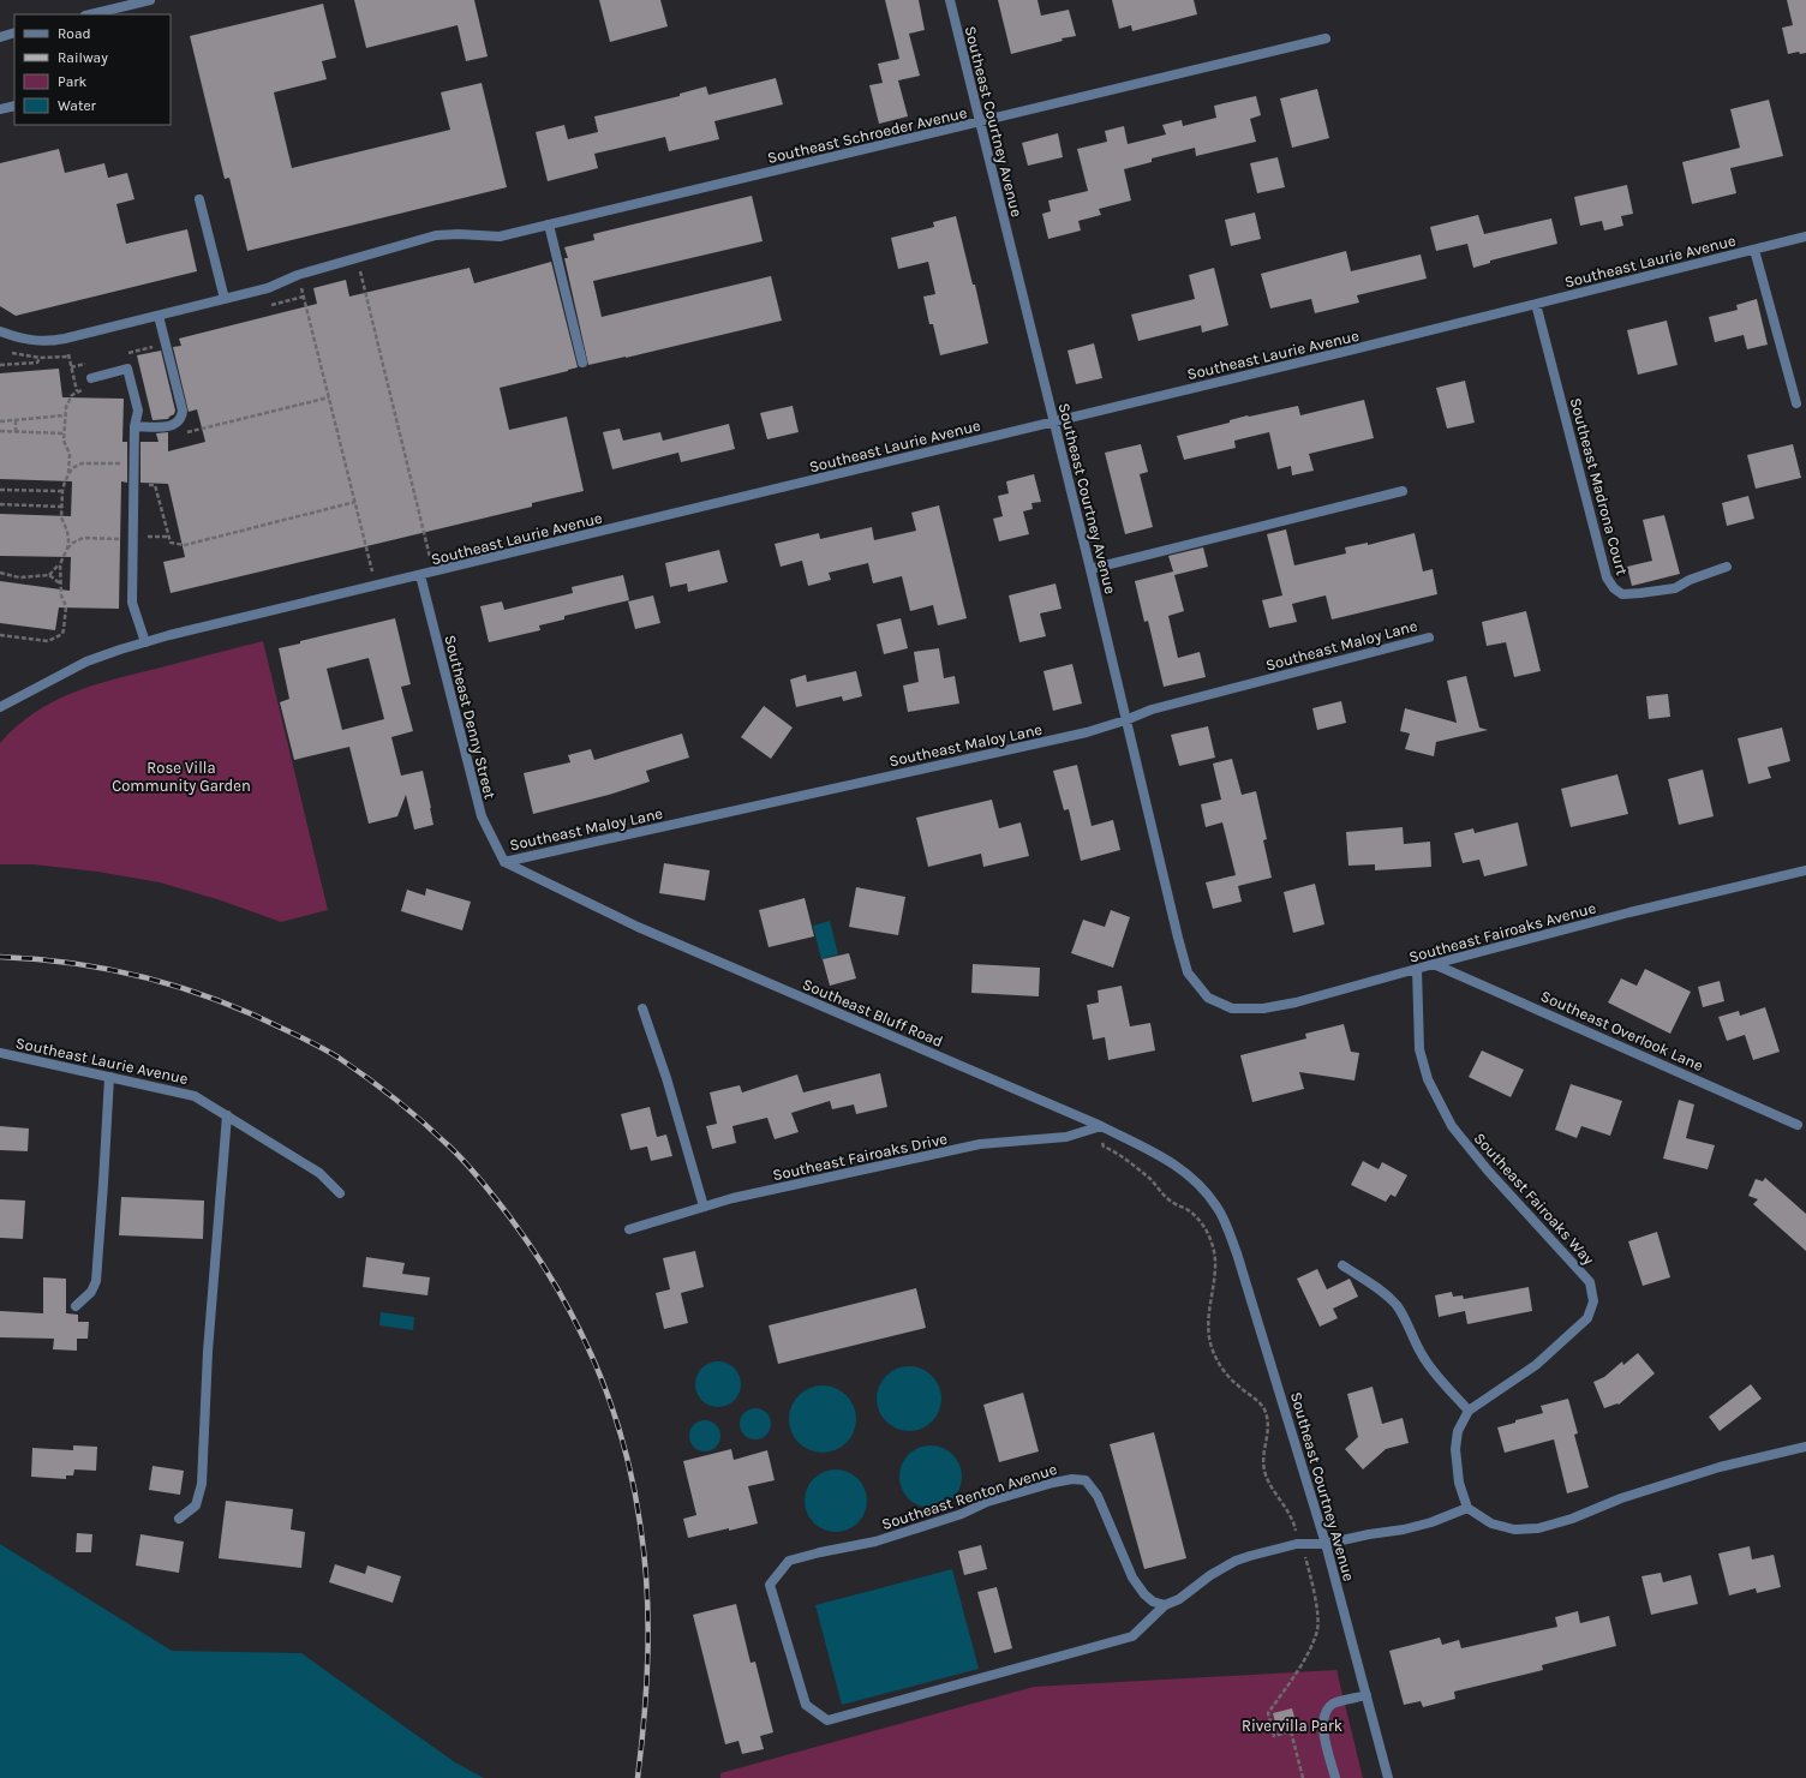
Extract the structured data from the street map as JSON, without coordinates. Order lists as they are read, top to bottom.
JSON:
{
  "streets": {
    "street": [
      "Southeast Courtney Avenue",
      "Southeast Schroeder Avenue",
      "Southeast Laurie Avenue",
      "Southeast Madrona Court",
      "Southeast Maloy Lane",
      "Southeast Denny Street",
      "Southeast Fairoaks Avenue",
      "Southeast Bluff Road",
      "Southeast Overlook Lane",
      "Southeast Fairoaks Drive",
      "Southeast Fairoaks Way",
      "Southeast Renton Avenue"
    ]
  },
  "crossings": [
    ["Southeast Courtney Avenue", "Southeast Schroeder Avenue"],
    ["Southeast Courtney Avenue", "Southeast Laurie Avenue"],
    ["Southeast Courtney Avenue", "Southeast Maloy Lane"],
    ["Southeast Courtney Avenue", "Southeast Fairoaks Avenue"],
    ["Southeast Courtney Avenue", "Southeast Bluff Road"],
    ["Southeast Laurie Avenue", "Southeast Madrona Court"],
    ["Southeast Laurie Avenue", "Southeast Denny Street"],
    ["Southeast Maloy Lane", "Southeast Denny Street"],
    ["Southeast Maloy Lane", "Southeast Bluff Road"],
    ["Southeast Denny Street", "Southeast Bluff Road"],
    ["Southeast Fairoaks Avenue", "Southeast Overlook Lane"],
    ["Southeast Fairoaks Avenue", "Southeast Fairoaks Way"],
    ["Southeast Bluff Road", "Southeast Fairoaks Drive"]
  ],
  "parks": ["Rose Villa Community Garden", "Rivervilla Park"],
  "legend": [
    "Road",
    "Railway",
    "Park",
    "Water"
  ]
}
